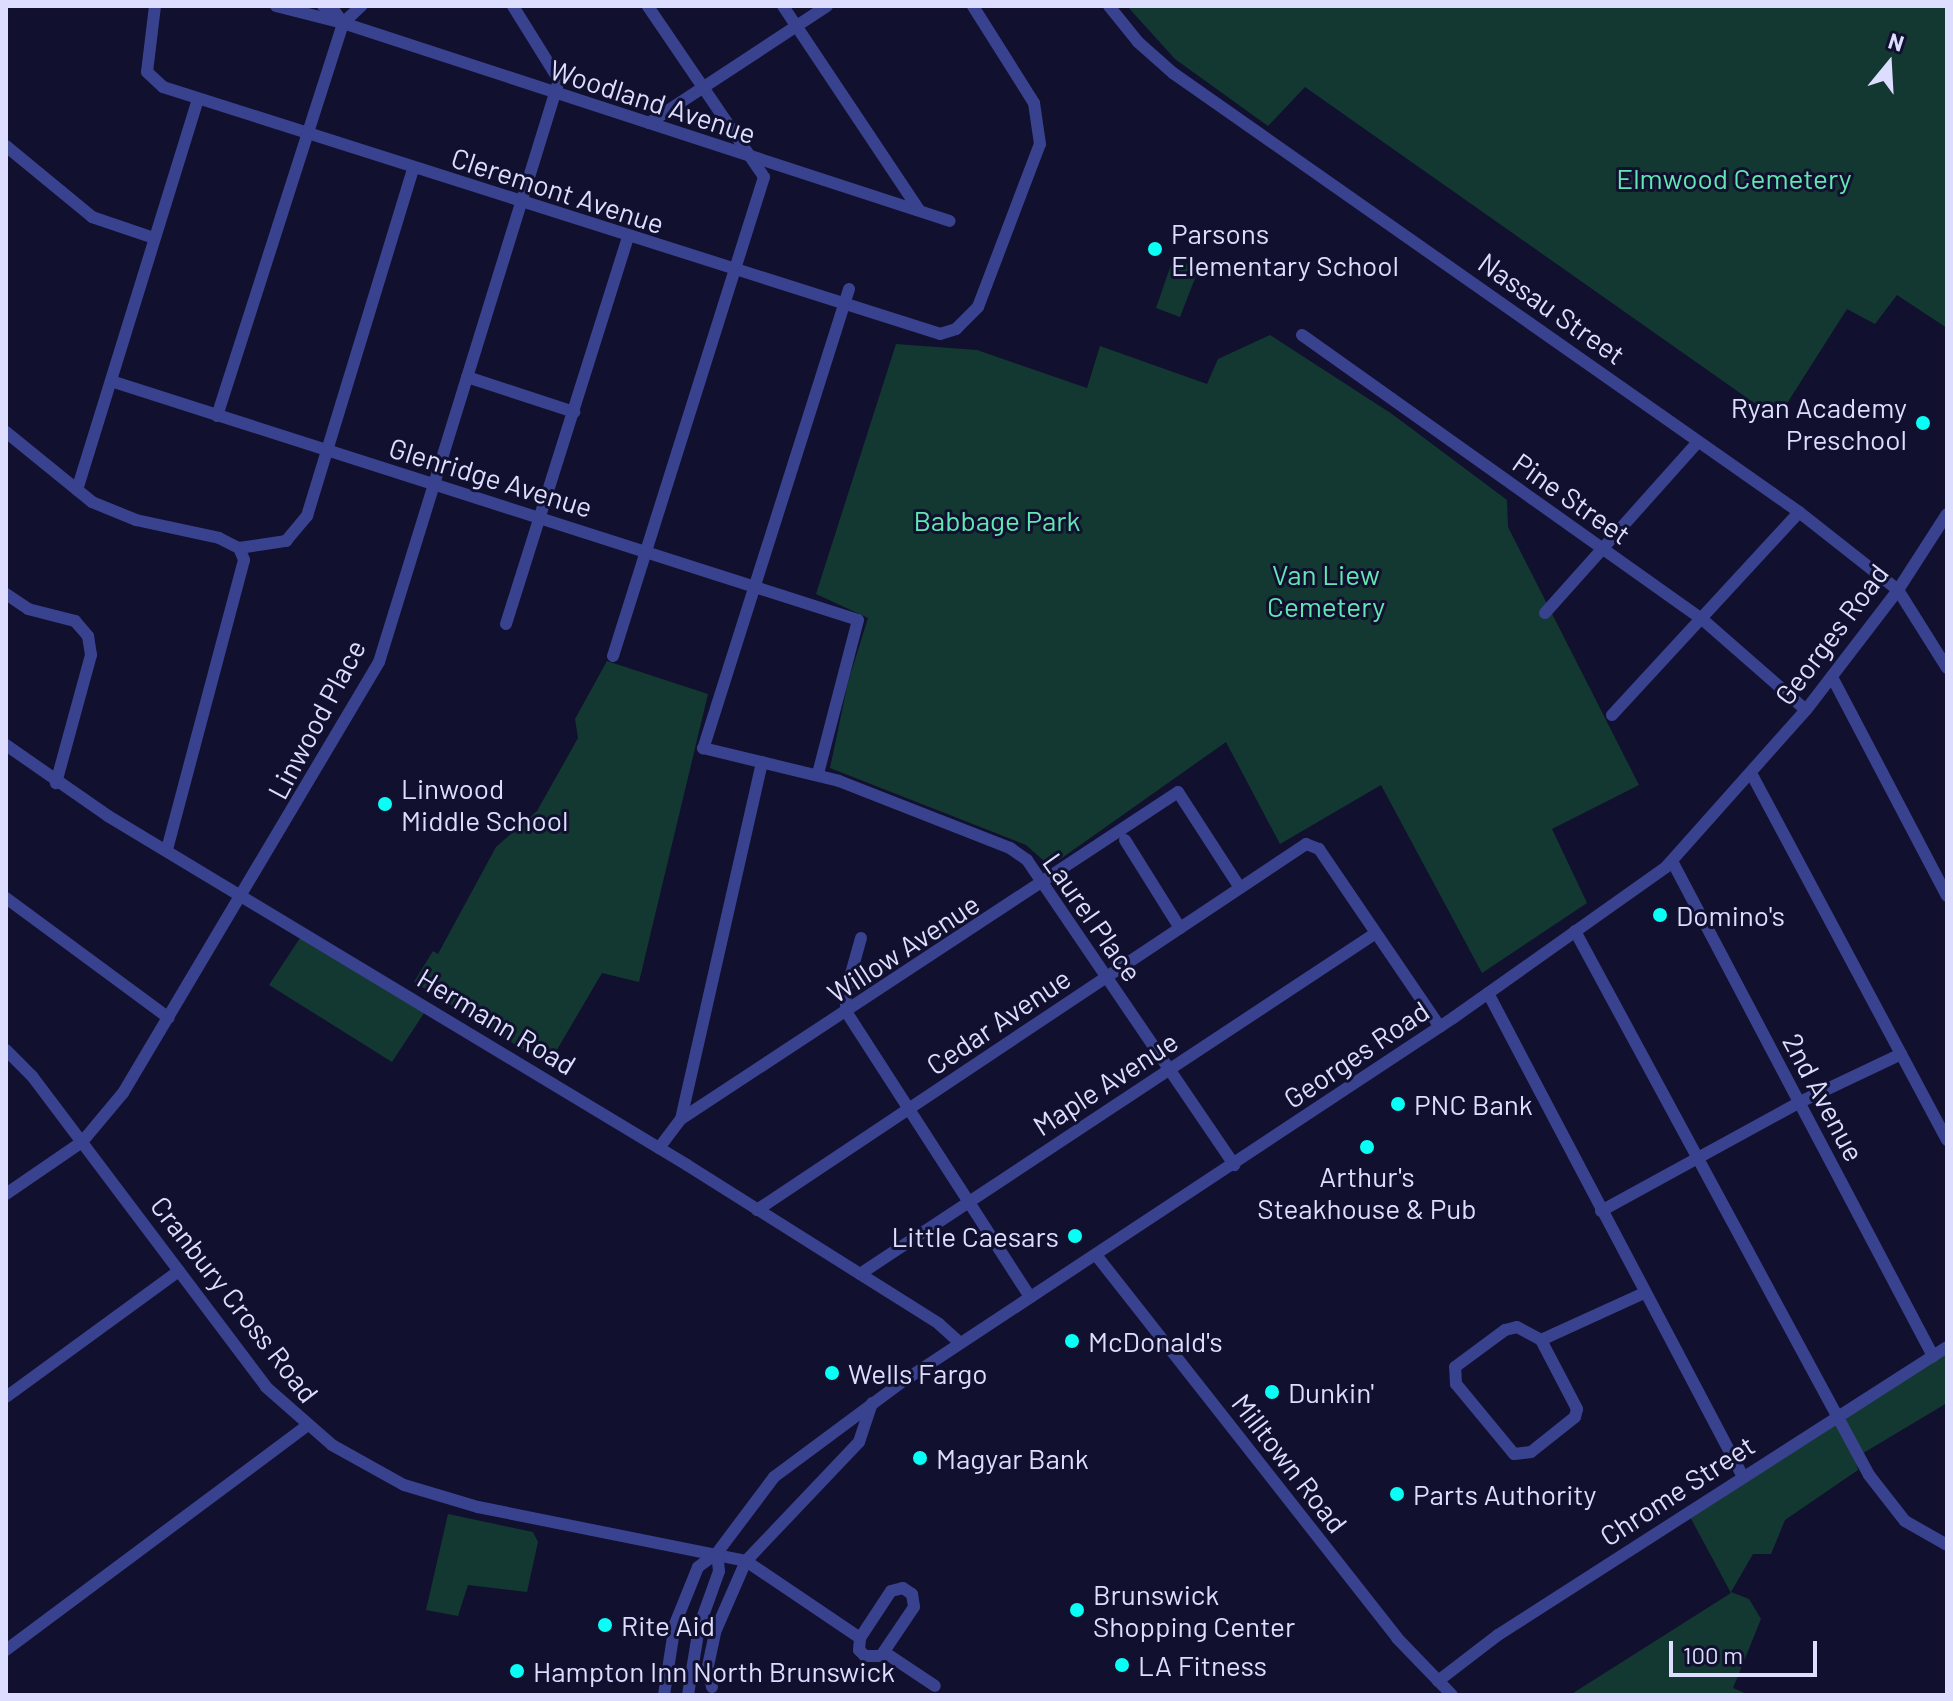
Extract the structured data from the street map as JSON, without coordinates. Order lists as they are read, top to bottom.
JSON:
{
  "streets": {
    "street": [
      "Woodland Avenue",
      "Cleremont Avenue",
      "Nassau Street",
      "Glenridge Avenue",
      "Pine Street",
      "Georges Road",
      "Linwood Place",
      "Laurel Place",
      "Willow Avenue",
      "Hermann Road",
      "Cedar Avenue",
      "Maple Avenue",
      "2nd Avenue",
      "Cranbury Cross Road",
      "Milltown Road",
      "Chrome Street"
    ]
  },
  "crossings": [
    ["Woodland Avenue", "Linwood Place"],
    ["Cleremont Avenue", "Linwood Place"],
    ["Nassau Street", "Georges Road"],
    ["Glenridge Avenue", "Linwood Place"],
    ["Glenridge Avenue", "Laurel Place"],
    ["Pine Street", "Georges Road"],
    ["Georges Road", "Laurel Place"],
    ["Georges Road", "Hermann Road"],
    ["Georges Road", "2nd Avenue"],
    ["Georges Road", "Cranbury Cross Road"],
    ["Georges Road", "Milltown Road"],
    ["Linwood Place", "Hermann Road"],
    ["Linwood Place", "Cranbury Cross Road"],
    ["Laurel Place", "Willow Avenue"],
    ["Laurel Place", "Cedar Avenue"],
    ["Laurel Place", "Maple Avenue"],
    ["Willow Avenue", "Hermann Road"],
    ["Willow Avenue", "Cedar Avenue"],
    ["Hermann Road", "Cedar Avenue"],
    ["Hermann Road", "Maple Avenue"],
    ["Cedar Avenue", "Maple Avenue"],
    ["2nd Avenue", "Chrome Street"],
    ["Milltown Road", "Chrome Street"]
  ],
  "parks": ["Elmwood Cemetery", "Babbage Park", "Van Liew Cemetery"],
  "places": [
    "Parsons Elementary School",
    "Ryan Academy Preschool",
    "Linwood Middle School",
    "Domino's",
    "PNC Bank",
    "Arthur's Steakhouse & Pub",
    "Little Caesars",
    "McDonald's",
    "Wells Fargo",
    "Dunkin'",
    "Magyar Bank",
    "Parts Authority",
    "Brunswick Shopping Center",
    "Rite Aid",
    "LA Fitness",
    "Hampton Inn North Brunswick"
  ],
  "scale_bar": "100 m",
  "north": "top"
}
